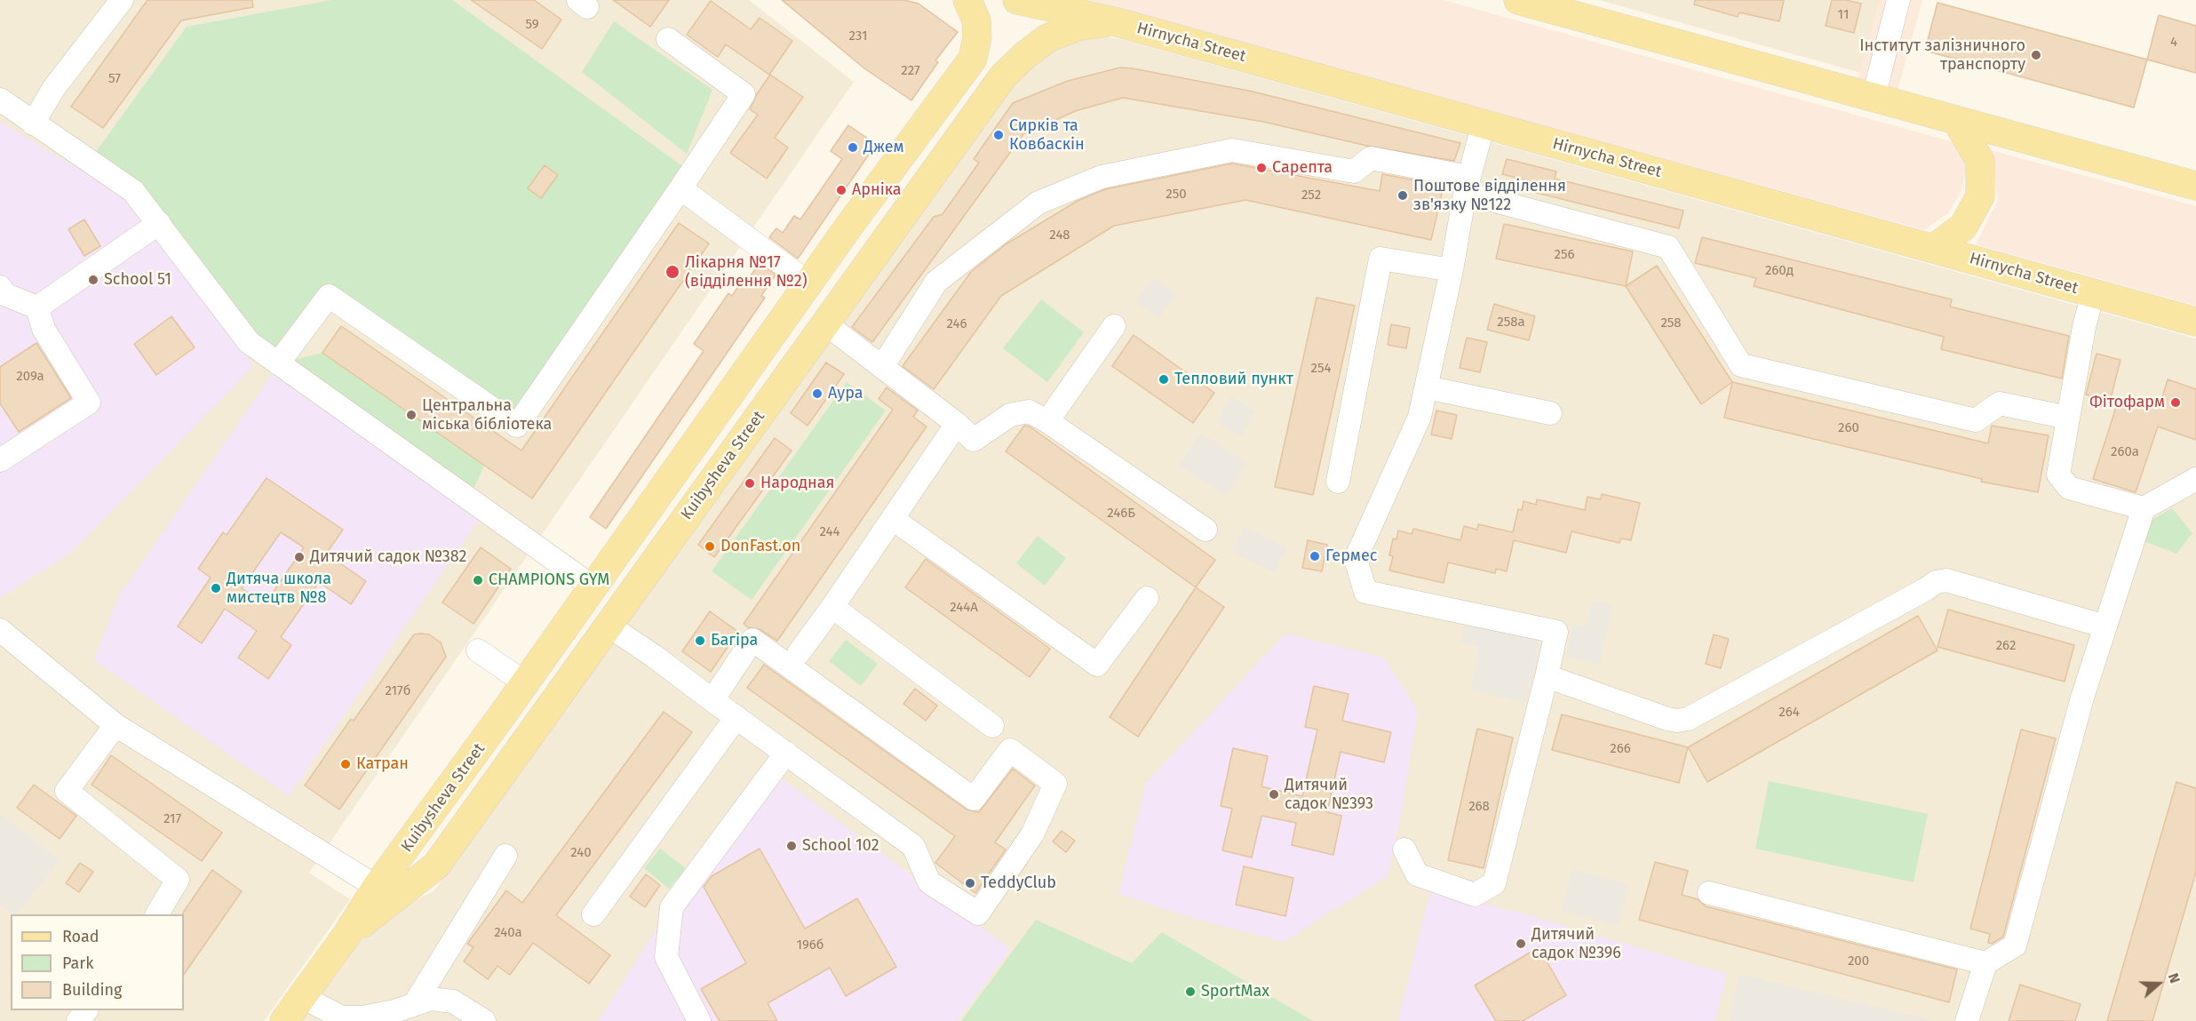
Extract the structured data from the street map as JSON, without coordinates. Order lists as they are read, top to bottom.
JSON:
{
  "streets": {
    "main road": ["Hirnycha Street", "Kuibysheva Street"]
  },
  "crossings": [
    ["Hirnycha Street", "Kuibysheva Street"]
  ],
  "places": [
    "Інститут залізничного транспорту",
    "Сирків та Ковбаскін",
    "Джем",
    "Сарепта",
    "Арніка",
    "Поштове відділення зв'язку №122",
    "Лікарня №17 (відділення №2)",
    "School 51",
    "Тепловий пункт",
    "Аура",
    "Фітофарм",
    "Центральна міська бібліотека",
    "Народная",
    "DonFast.on",
    "Гермес",
    "Дитячий садок №382",
    "CHAMPIONS GYM",
    "Дитяча школа мистецтв №8",
    "Багіра",
    "Катран",
    "Дитячий садок №393",
    "School 102",
    "TeddyClub",
    "Дитячий садок №396",
    "SportMax"
  ],
  "house_numbers": [
    "11",
    "59",
    "231",
    "4",
    "227",
    "57",
    "250",
    "252",
    "248",
    "256",
    "260д",
    "258а",
    "258",
    "246",
    "254",
    "209а",
    "260",
    "260а",
    "246Б",
    "244",
    "244А",
    "262",
    "217б",
    "264",
    "266",
    "268",
    "217",
    "240",
    "240а",
    "196б",
    "200"
  ],
  "legend": ["Road", "Park", "Building"],
  "north": "right"
}
